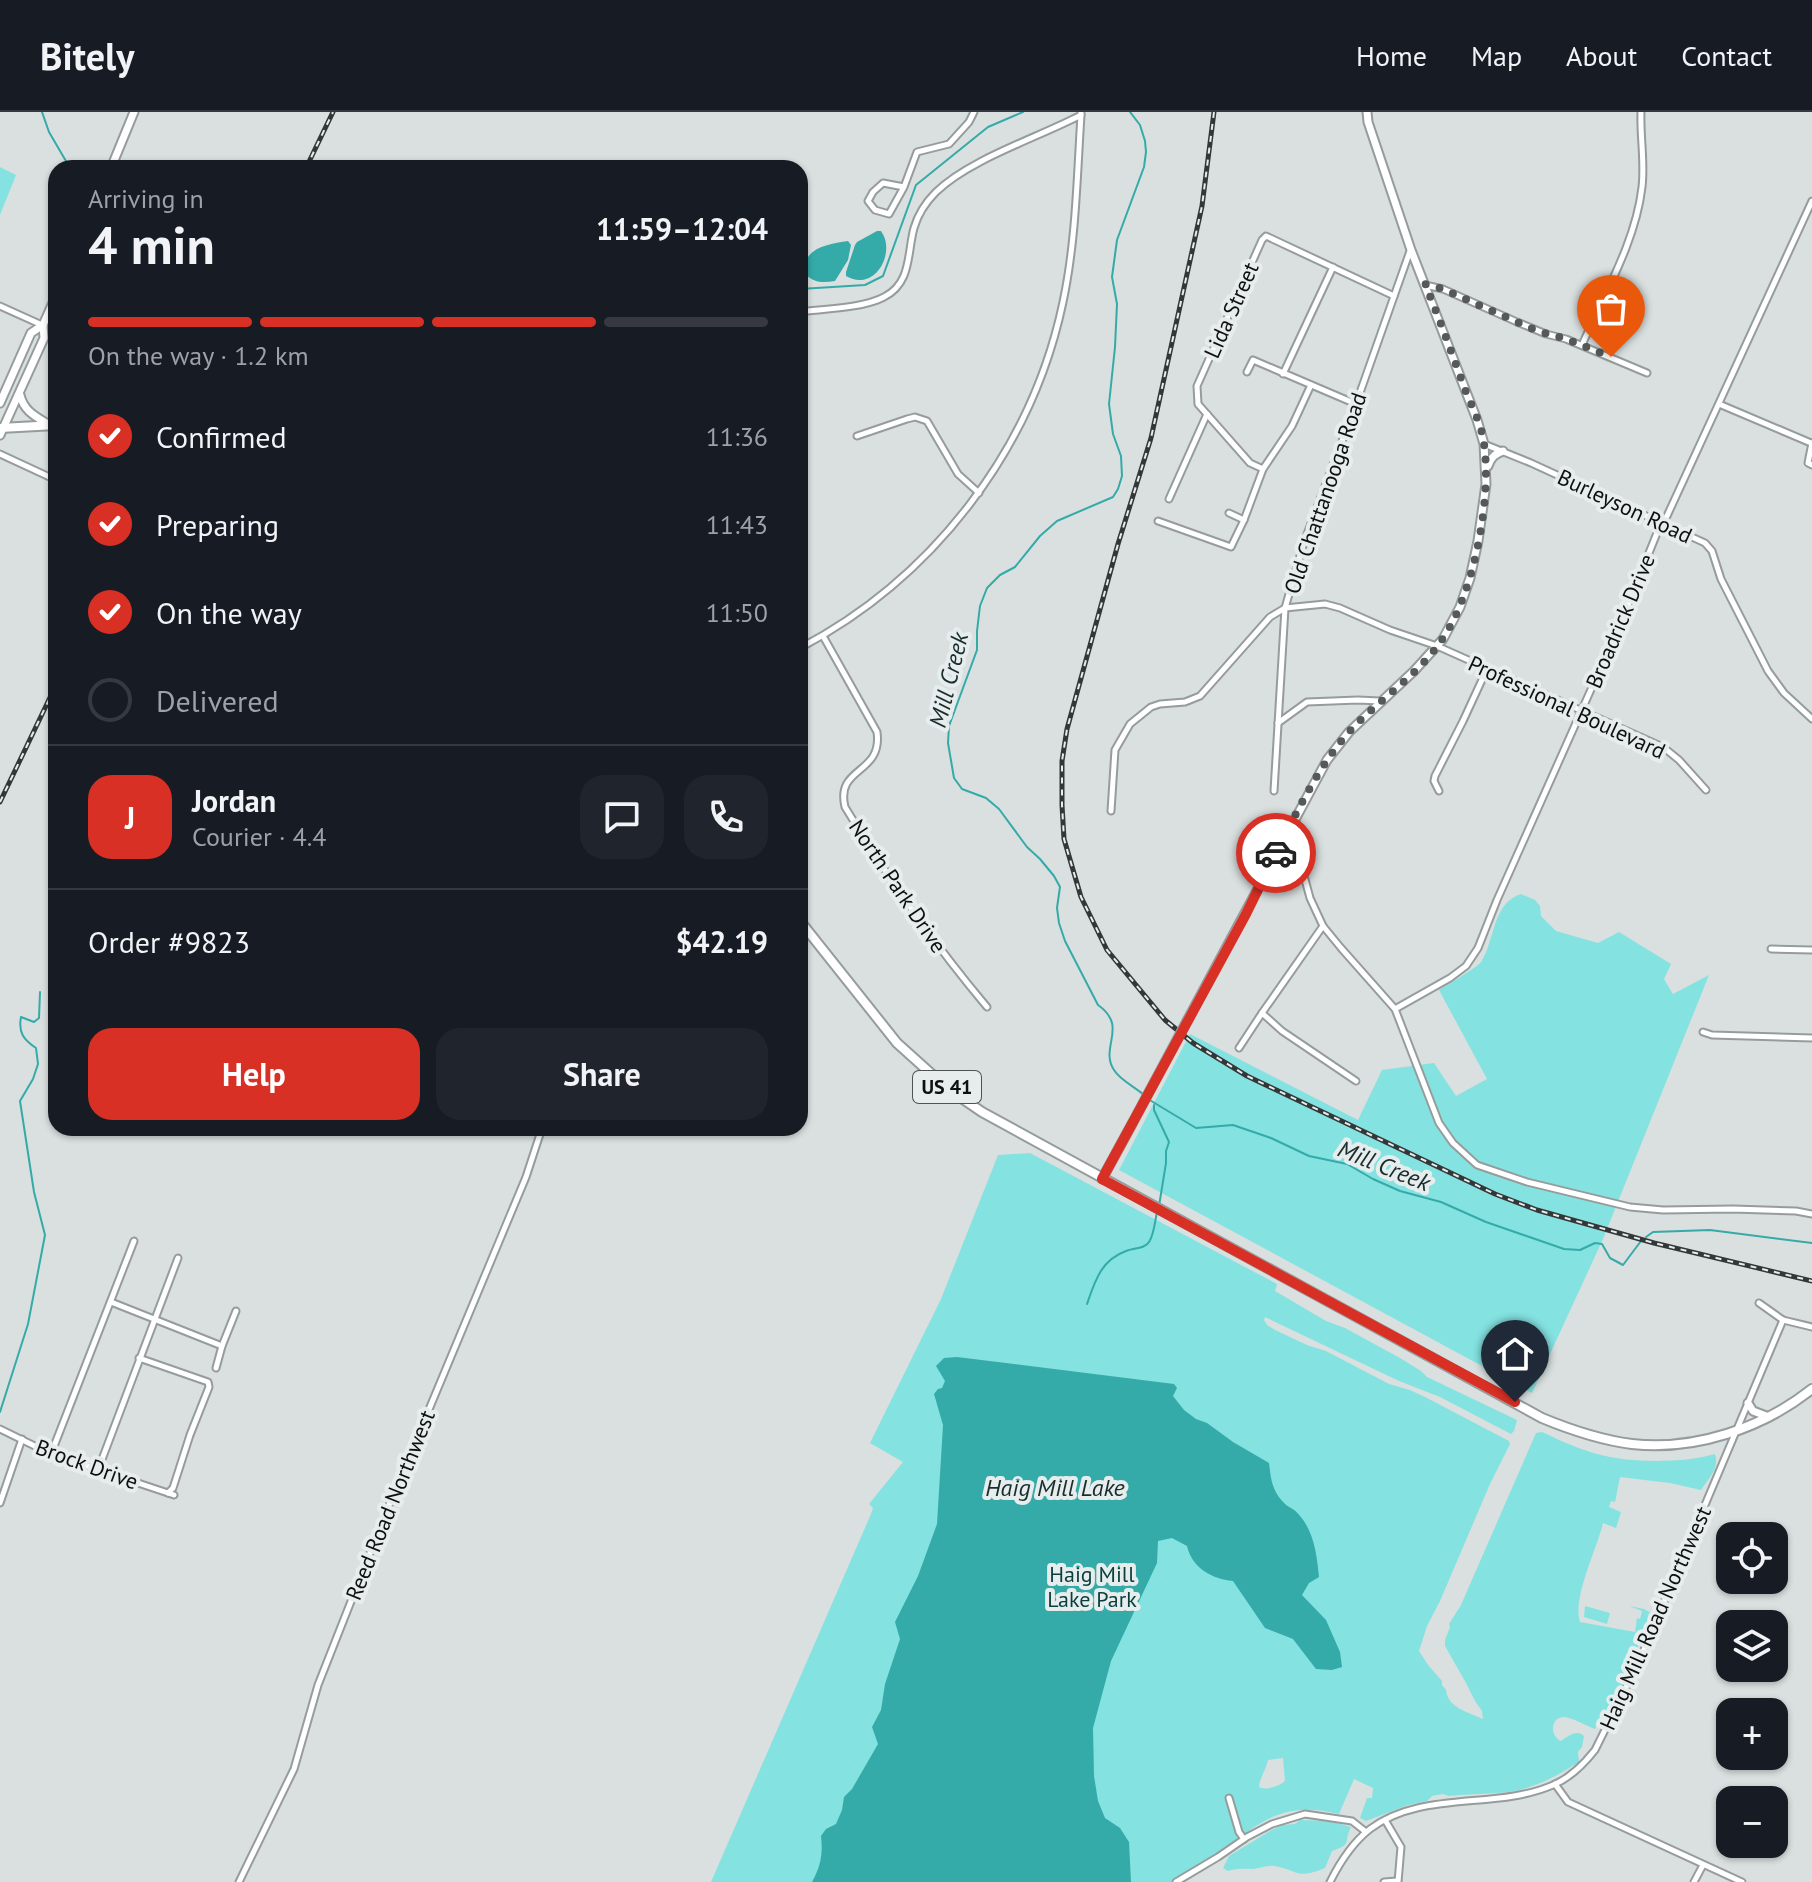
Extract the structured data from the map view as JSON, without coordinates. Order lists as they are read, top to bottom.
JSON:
{
  "streets": {
    "highway": ["US 41"],
    "street": [
      "Lida Street",
      "Old Chattanooga Road",
      "Burleyson Road",
      "Broadrick Drive",
      "Professional Boulevard",
      "North Park Drive",
      "Brock Drive",
      "Reed Road Northwest",
      "Haig Mill Road Northwest"
    ]
  },
  "crossings": [
    ["Old Chattanooga Road", "Professional Boulevard"],
    ["Burleyson Road", "Broadrick Drive"],
    ["Broadrick Drive", "Professional Boulevard"],
    ["US 41", "Haig Mill Road Northwest"]
  ],
  "water": ["Mill Creek", "Haig Mill Lake"],
  "parks": ["Haig Mill Lake Park"],
  "page": {
    "header": "Bitely",
    "nav": [
      "Home",
      "Map",
      "About",
      "Contact"
    ],
    "heading": ["4 min", "Arriving in", "11:59–12:04"],
    "panel": [
      "Jordan",
      "Courier · 4.4",
      "Order #9823",
      "$42.19"
    ],
    "bar": "On the way · 1.2 km",
    "list": [
      ["Confirmed", "11:36"],
      ["Preparing", "11:43"],
      ["On the way", "11:50"],
      "Delivered"
    ],
    "round": "J",
    "buttons": ["Help", "Share"],
    "map_buttons": ["+", "−"]
  }
}
